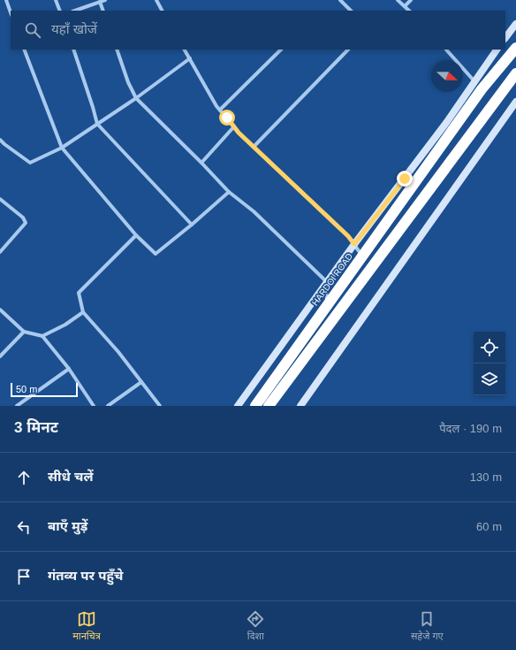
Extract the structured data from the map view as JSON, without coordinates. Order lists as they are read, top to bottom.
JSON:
{
  "streets": {
    "highway": ["HARDOI ROAD"]
  },
  "scale_bar": "50 m",
  "north": "right",
  "page": {
    "search": "यहाँ खोजें",
    "scale": "50 m",
    "heading": ["3 मिनट", "पैदल · 190 m"],
    "list": [
      ["सीधे चलें", "130 m"],
      ["बाएँ मुड़ें", "60 m"],
      "गंतव्य पर पहुँचे"
    ],
    "nav": ["मानचित्र", "दिशा", "सहेजे गए"]
  }
}
